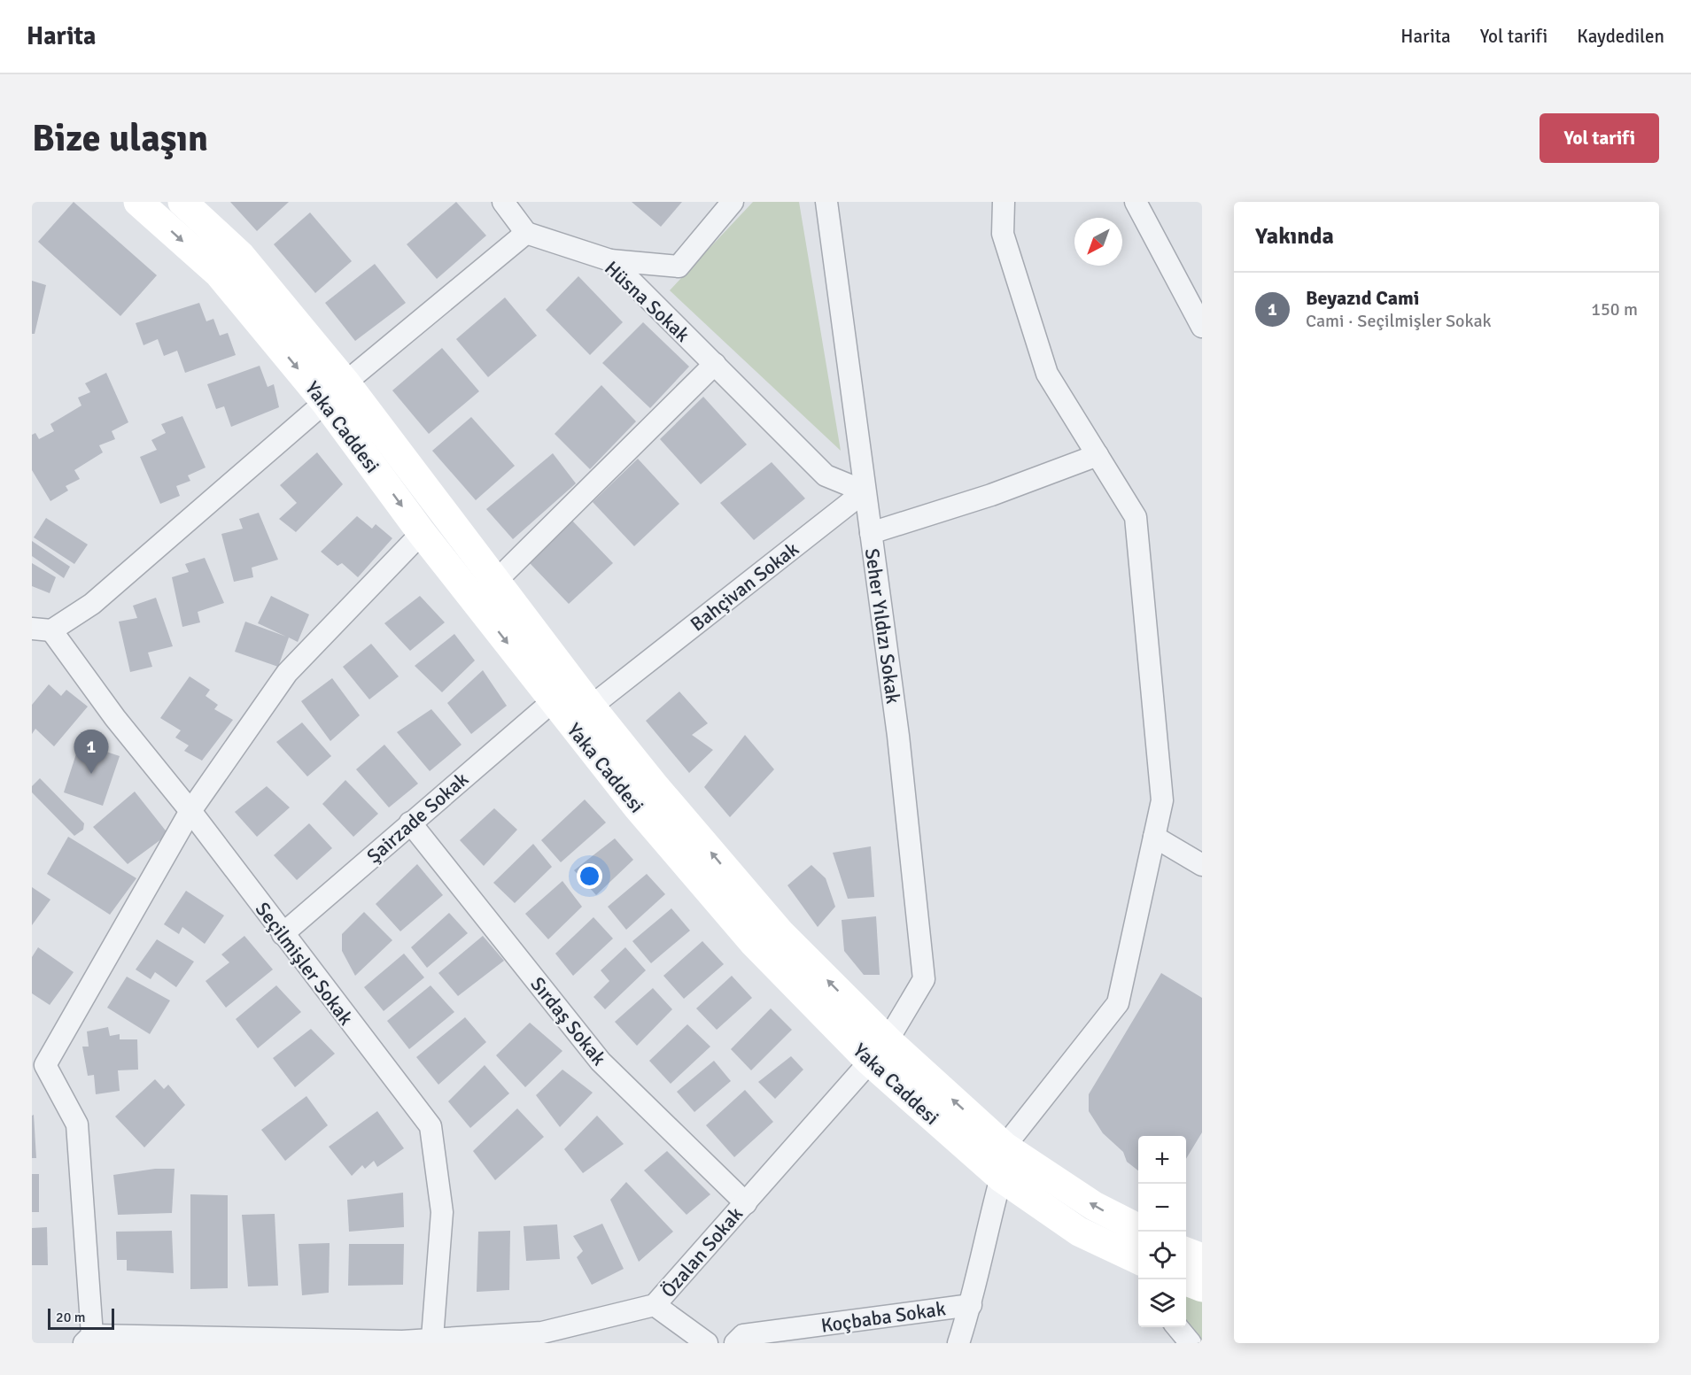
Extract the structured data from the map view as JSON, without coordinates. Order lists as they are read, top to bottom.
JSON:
{
  "streets": {
    "street": [
      "Hüsna Sokak",
      "Yaka Caddesi",
      "Bahçivan Sokak",
      "Seher Yıldızı Sokak",
      "Şairzade Sokak",
      "Seçilmişler Sokak",
      "Sırdaş Sokak",
      "Özalan Sokak",
      "Koçbaba Sokak"
    ]
  },
  "crossings": [
    ["Hüsna Sokak", "Bahçivan Sokak"],
    ["Hüsna Sokak", "Seher Yıldızı Sokak"],
    ["Yaka Caddesi", "Bahçivan Sokak"],
    ["Yaka Caddesi", "Seher Yıldızı Sokak"],
    ["Yaka Caddesi", "Şairzade Sokak"],
    ["Yaka Caddesi", "Özalan Sokak"],
    ["Bahçivan Sokak", "Seher Yıldızı Sokak"],
    ["Seher Yıldızı Sokak", "Özalan Sokak"],
    ["Şairzade Sokak", "Seçilmişler Sokak"],
    ["Şairzade Sokak", "Sırdaş Sokak"],
    ["Seçilmişler Sokak", "Özalan Sokak"],
    ["Sırdaş Sokak", "Özalan Sokak"]
  ],
  "scale_bar": "20 m",
  "north": "bottom left",
  "page": {
    "header": "Harita",
    "nav": ["Harita", "Yol tarifi", "Kaydedilen"],
    "buttons": "Yol tarifi",
    "title": "Bize ulaşın",
    "heading": "Yakında",
    "list": [
      {
        "mark": "1",
        "name": "Beyazıd Cami",
        "note": "Cami · Seçilmişler Sokak",
        "value": "150 m"
      }
    ],
    "pins": "1",
    "map_buttons": ["+", "−"],
    "scale": "20 m"
  }
}
